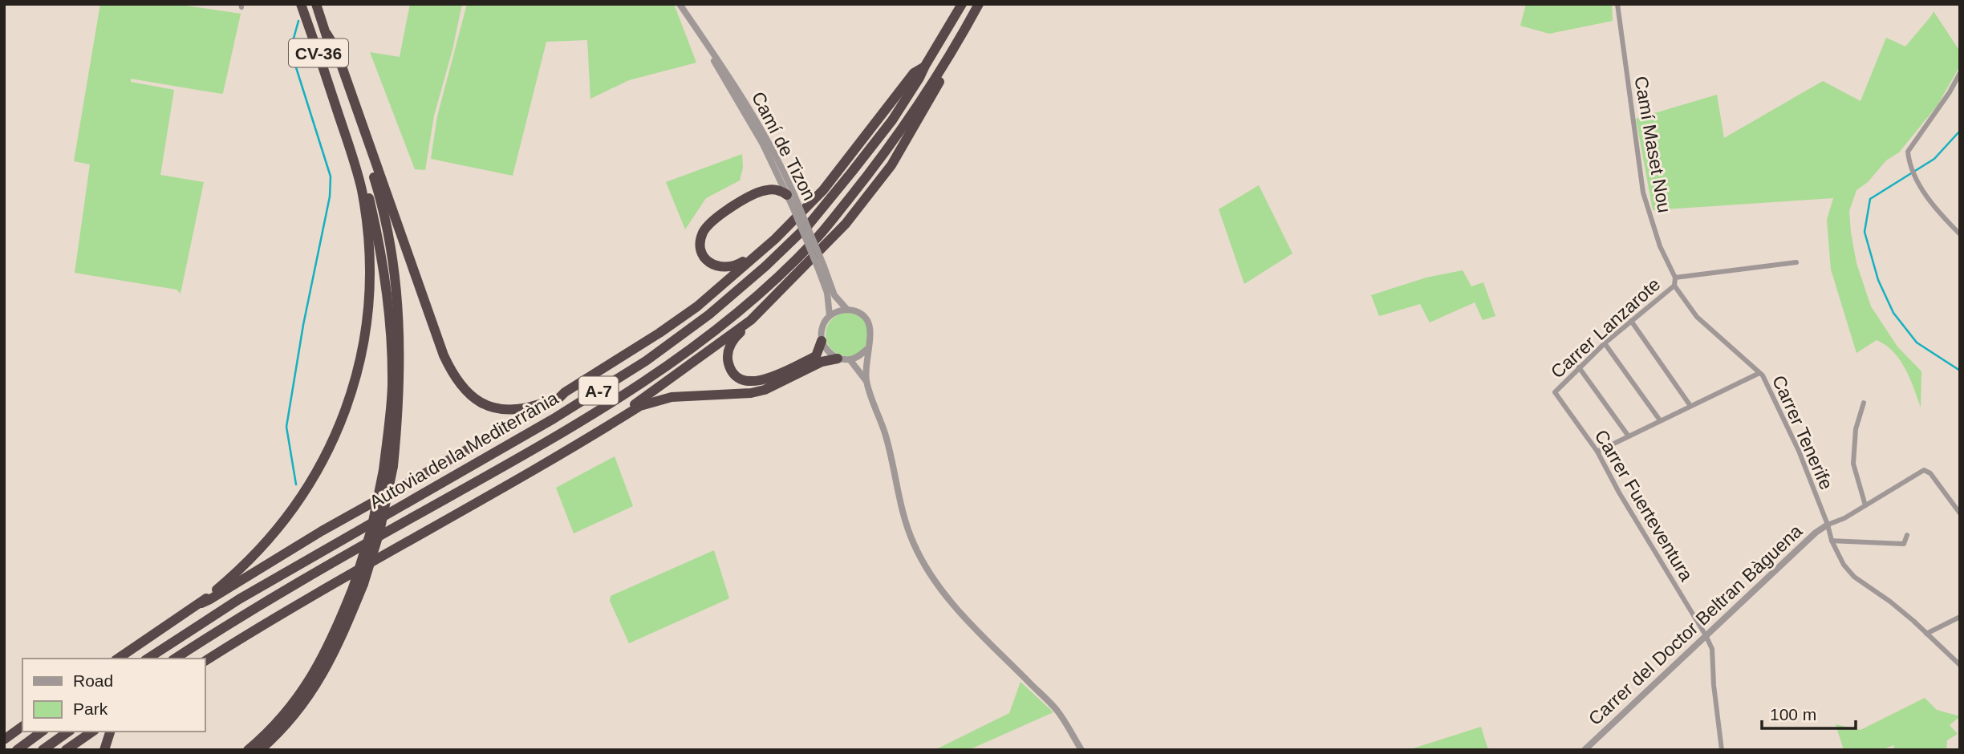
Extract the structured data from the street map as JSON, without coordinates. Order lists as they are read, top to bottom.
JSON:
{
  "streets": {
    "highway": ["CV-36", "A-7", "Autovia de la Mediterrània"],
    "street": [
      "Camí Maset Nou",
      "Camí de Tizon",
      "Carrer Lanzarote",
      "Carrer Tenerife",
      "Carrer Fuerteventura",
      "Carrer del Doctor Beltran Bàguena"
    ]
  },
  "crossings": [
    ["Carrer Lanzarote", "Carrer Tenerife"],
    ["Carrer Lanzarote", "Carrer Fuerteventura"],
    ["Carrer Tenerife", "Carrer del Doctor Beltran Bàguena"],
    ["Carrer Fuerteventura", "Carrer del Doctor Beltran Bàguena"]
  ],
  "legend": ["Road", "Park"],
  "scale_bar": "100 m"
}
